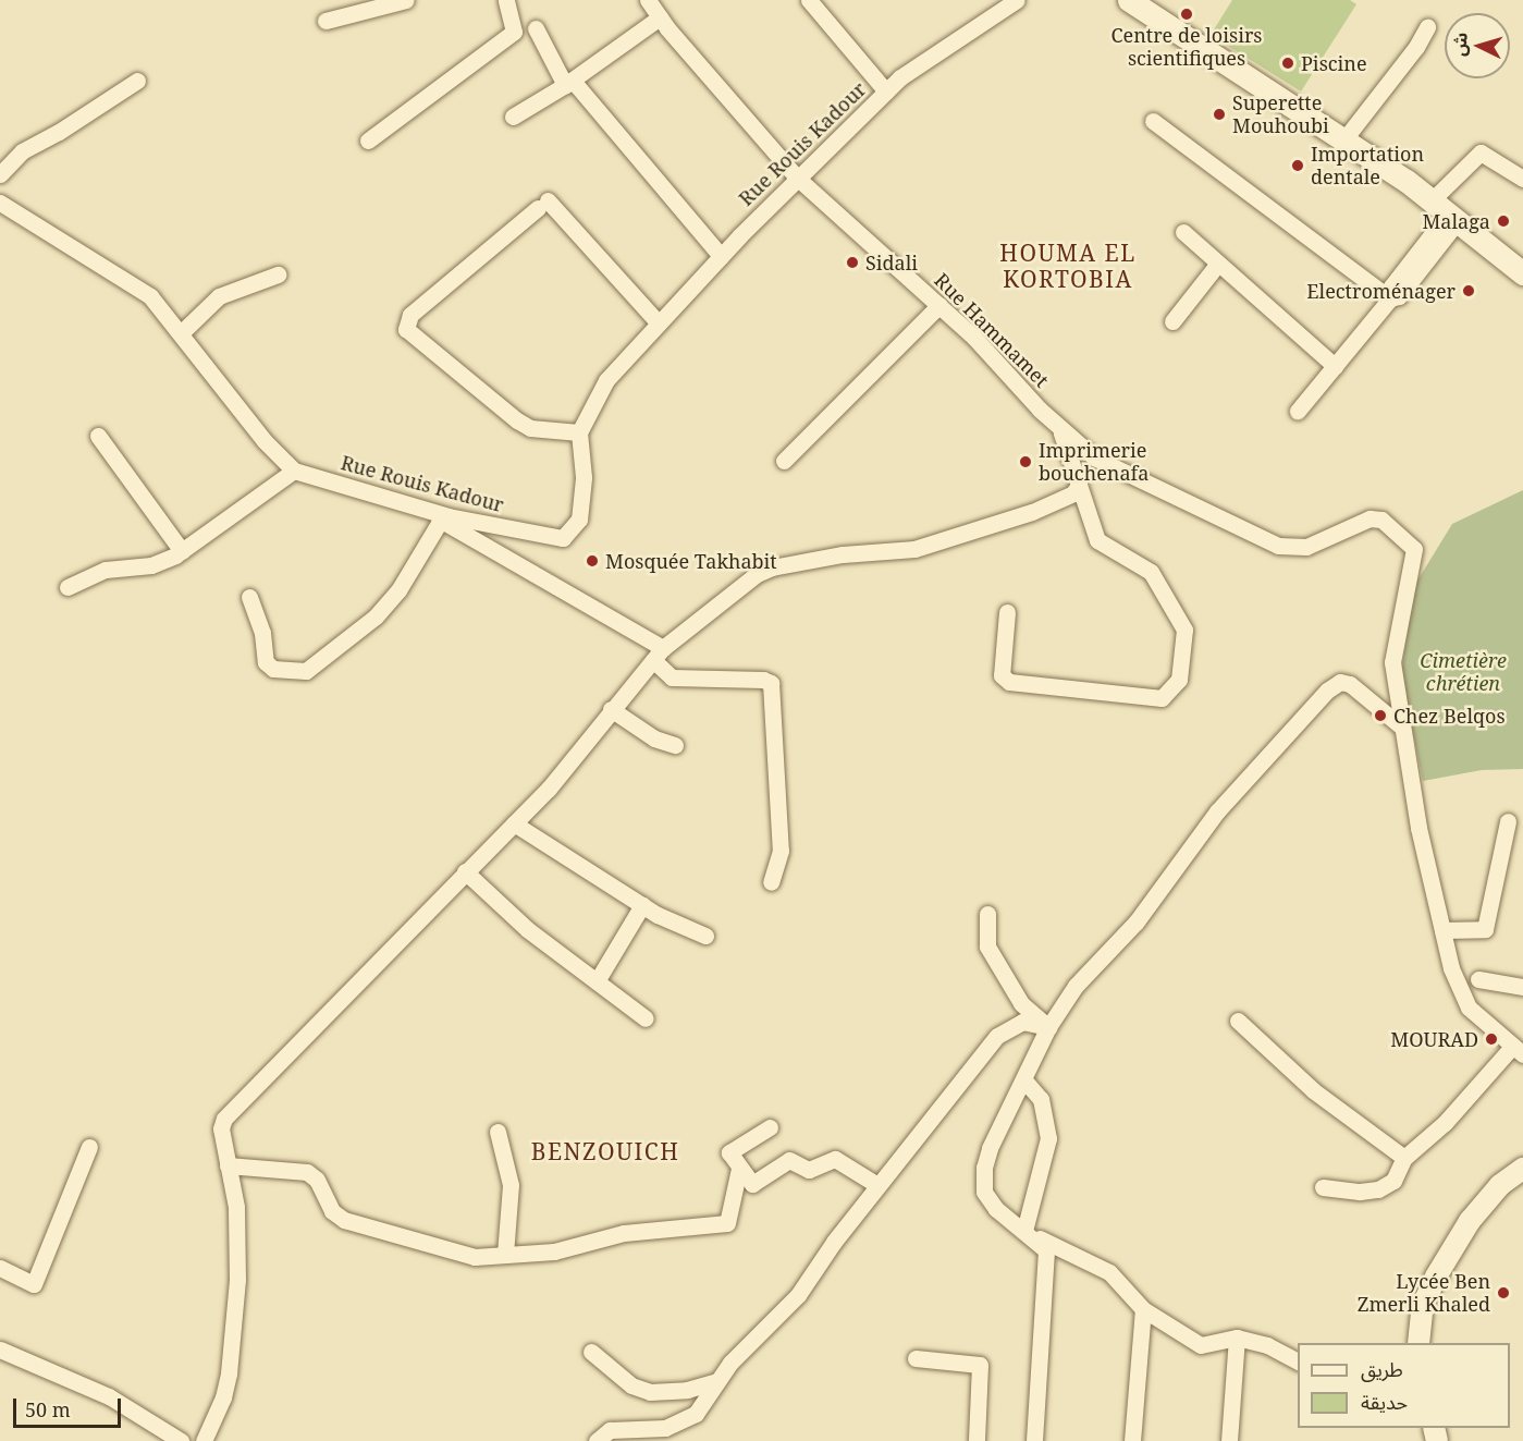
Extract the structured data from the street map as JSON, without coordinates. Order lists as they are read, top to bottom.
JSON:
{
  "streets": {
    "street": ["Rue Rouis Kadour", "Rue Hammamet"]
  },
  "crossings": [
    ["Rue Rouis Kadour", "Rue Hammamet"]
  ],
  "districts": ["HOUMA EL KORTOBIA", "BENZOUICH"],
  "parks": ["Cimetière chrétien"],
  "places": [
    "Centre de loisirs scientifiques",
    "Piscine",
    "Superette Mouhoubi",
    "Importation dentale",
    "Malaga",
    "Sidali",
    "Electroménager",
    "Imprimerie bouchenafa",
    "Mosquée Takhabit",
    "Chez Belqos",
    "MOURAD",
    "Lycée Ben Zmerli Khaled"
  ],
  "legend": ["طريق", "حديقة"],
  "scale_bar": "50 m",
  "north": "left"
}
